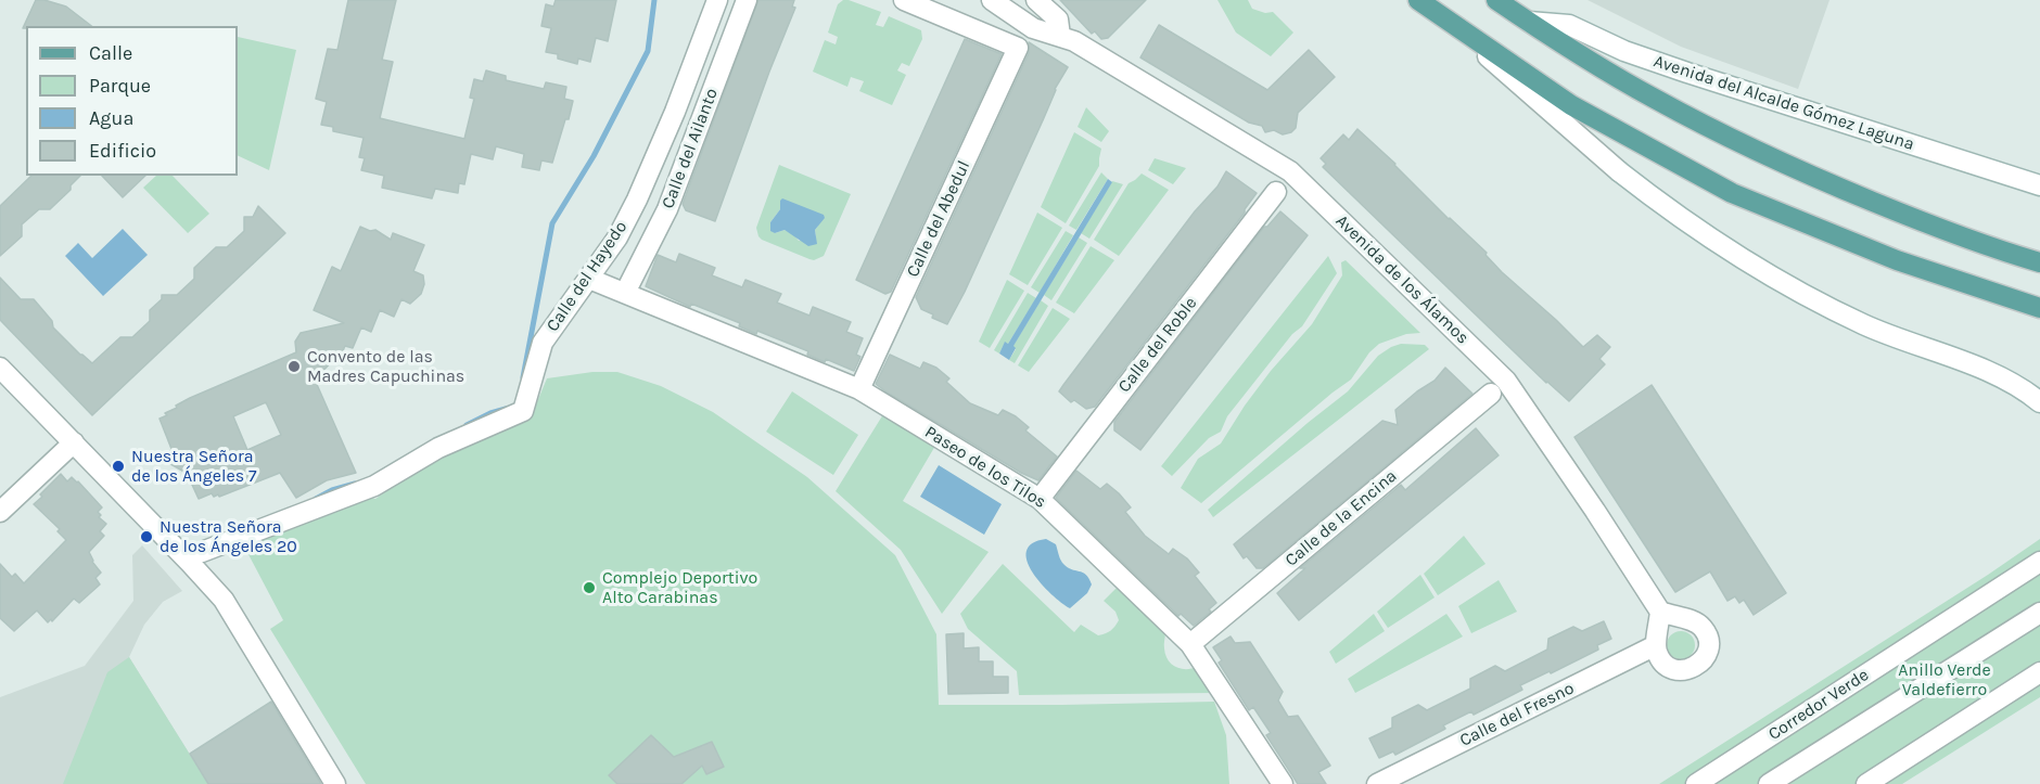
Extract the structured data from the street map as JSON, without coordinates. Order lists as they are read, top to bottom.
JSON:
{
  "streets": {
    "main road": ["Avenida del Alcalde Gómez Laguna"],
    "street": [
      "Calle del Ailanto",
      "Calle del Abedul",
      "Calle del Hayedo",
      "Avenida de los Álamos",
      "Calle del Roble",
      "Paseo de los Tilos",
      "Calle de la Encina",
      "Corredor Verde",
      "Calle del Fresno"
    ]
  },
  "crossings": [
    ["Calle del Ailanto", "Paseo de los Tilos"],
    ["Calle del Abedul", "Paseo de los Tilos"],
    ["Calle del Hayedo", "Paseo de los Tilos"],
    ["Avenida de los Álamos", "Calle del Fresno"],
    ["Calle del Roble", "Paseo de los Tilos"],
    ["Paseo de los Tilos", "Calle de la Encina"]
  ],
  "parks": ["Anillo Verde Valdefierro"],
  "places": [
    "Convento de las Madres Capuchinas",
    "Nuestra Señora de los Ángeles 7",
    "Nuestra Señora de los Ángeles 20",
    "Complejo Deportivo Alto Carabinas"
  ],
  "legend": [
    "Calle",
    "Parque",
    "Agua",
    "Edificio"
  ]
}
